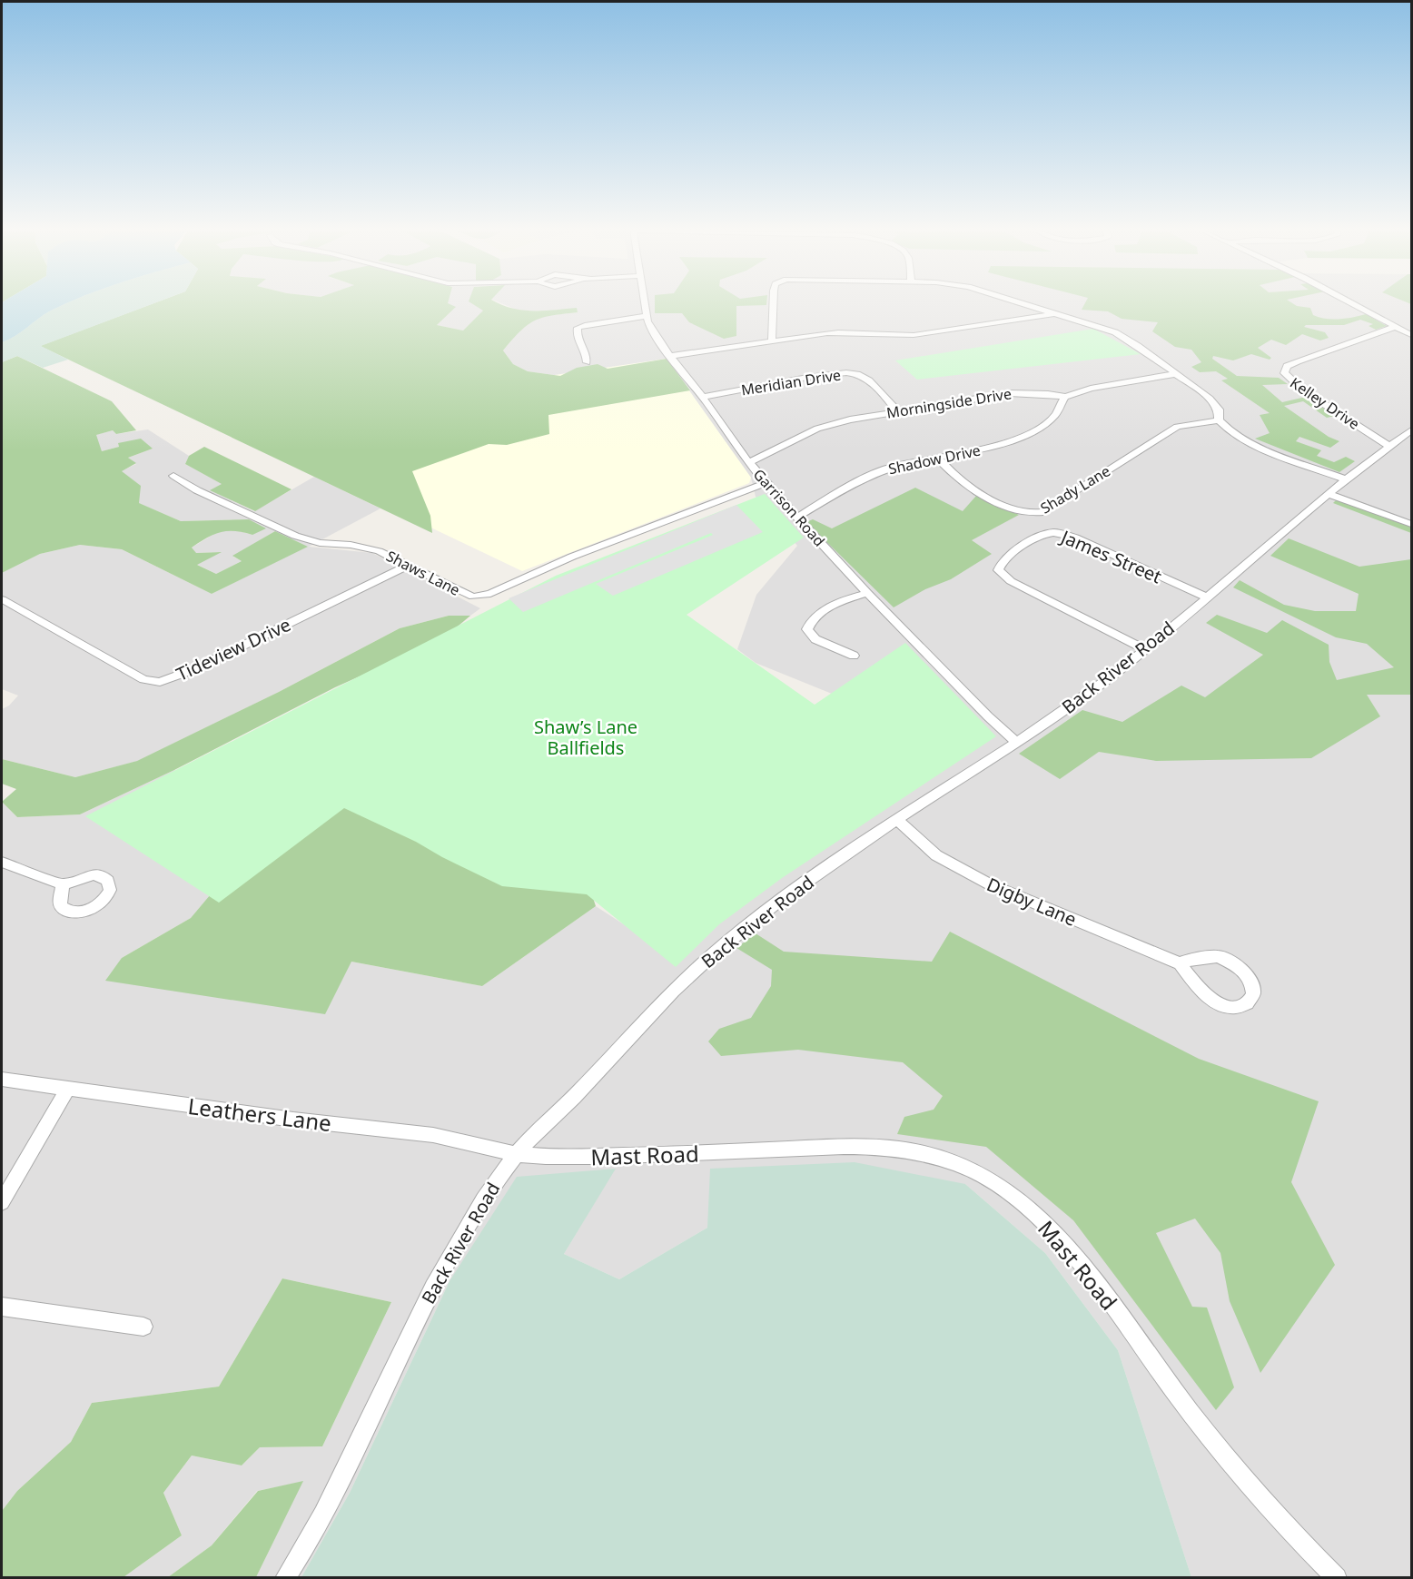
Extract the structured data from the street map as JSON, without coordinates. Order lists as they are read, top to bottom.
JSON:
{
  "streets": {
    "street": [
      "Meridian Drive",
      "Morningside Drive",
      "Kelley Drive",
      "Shadow Drive",
      "Shady Lane",
      "Garrison Road",
      "James Street",
      "Shaws Lane",
      "Tideview Drive",
      "Back River Road",
      "Digby Lane",
      "Leathers Lane",
      "Mast Road"
    ]
  },
  "crossings": [
    ["Meridian Drive", "Morningside Drive"],
    ["Meridian Drive", "Garrison Road"],
    ["Morningside Drive", "Shadow Drive"],
    ["Morningside Drive", "Garrison Road"],
    ["Kelley Drive", "Back River Road"],
    ["Shadow Drive", "Shady Lane"],
    ["Shadow Drive", "Garrison Road"],
    ["Garrison Road", "Shaws Lane"],
    ["Garrison Road", "Back River Road"],
    ["James Street", "Back River Road"],
    ["Shaws Lane", "Tideview Drive"],
    ["Back River Road", "Digby Lane"],
    ["Back River Road", "Leathers Lane"],
    ["Back River Road", "Mast Road"],
    ["Leathers Lane", "Mast Road"]
  ],
  "parks": ["Shaw’s Lane Ballfields"]
}
